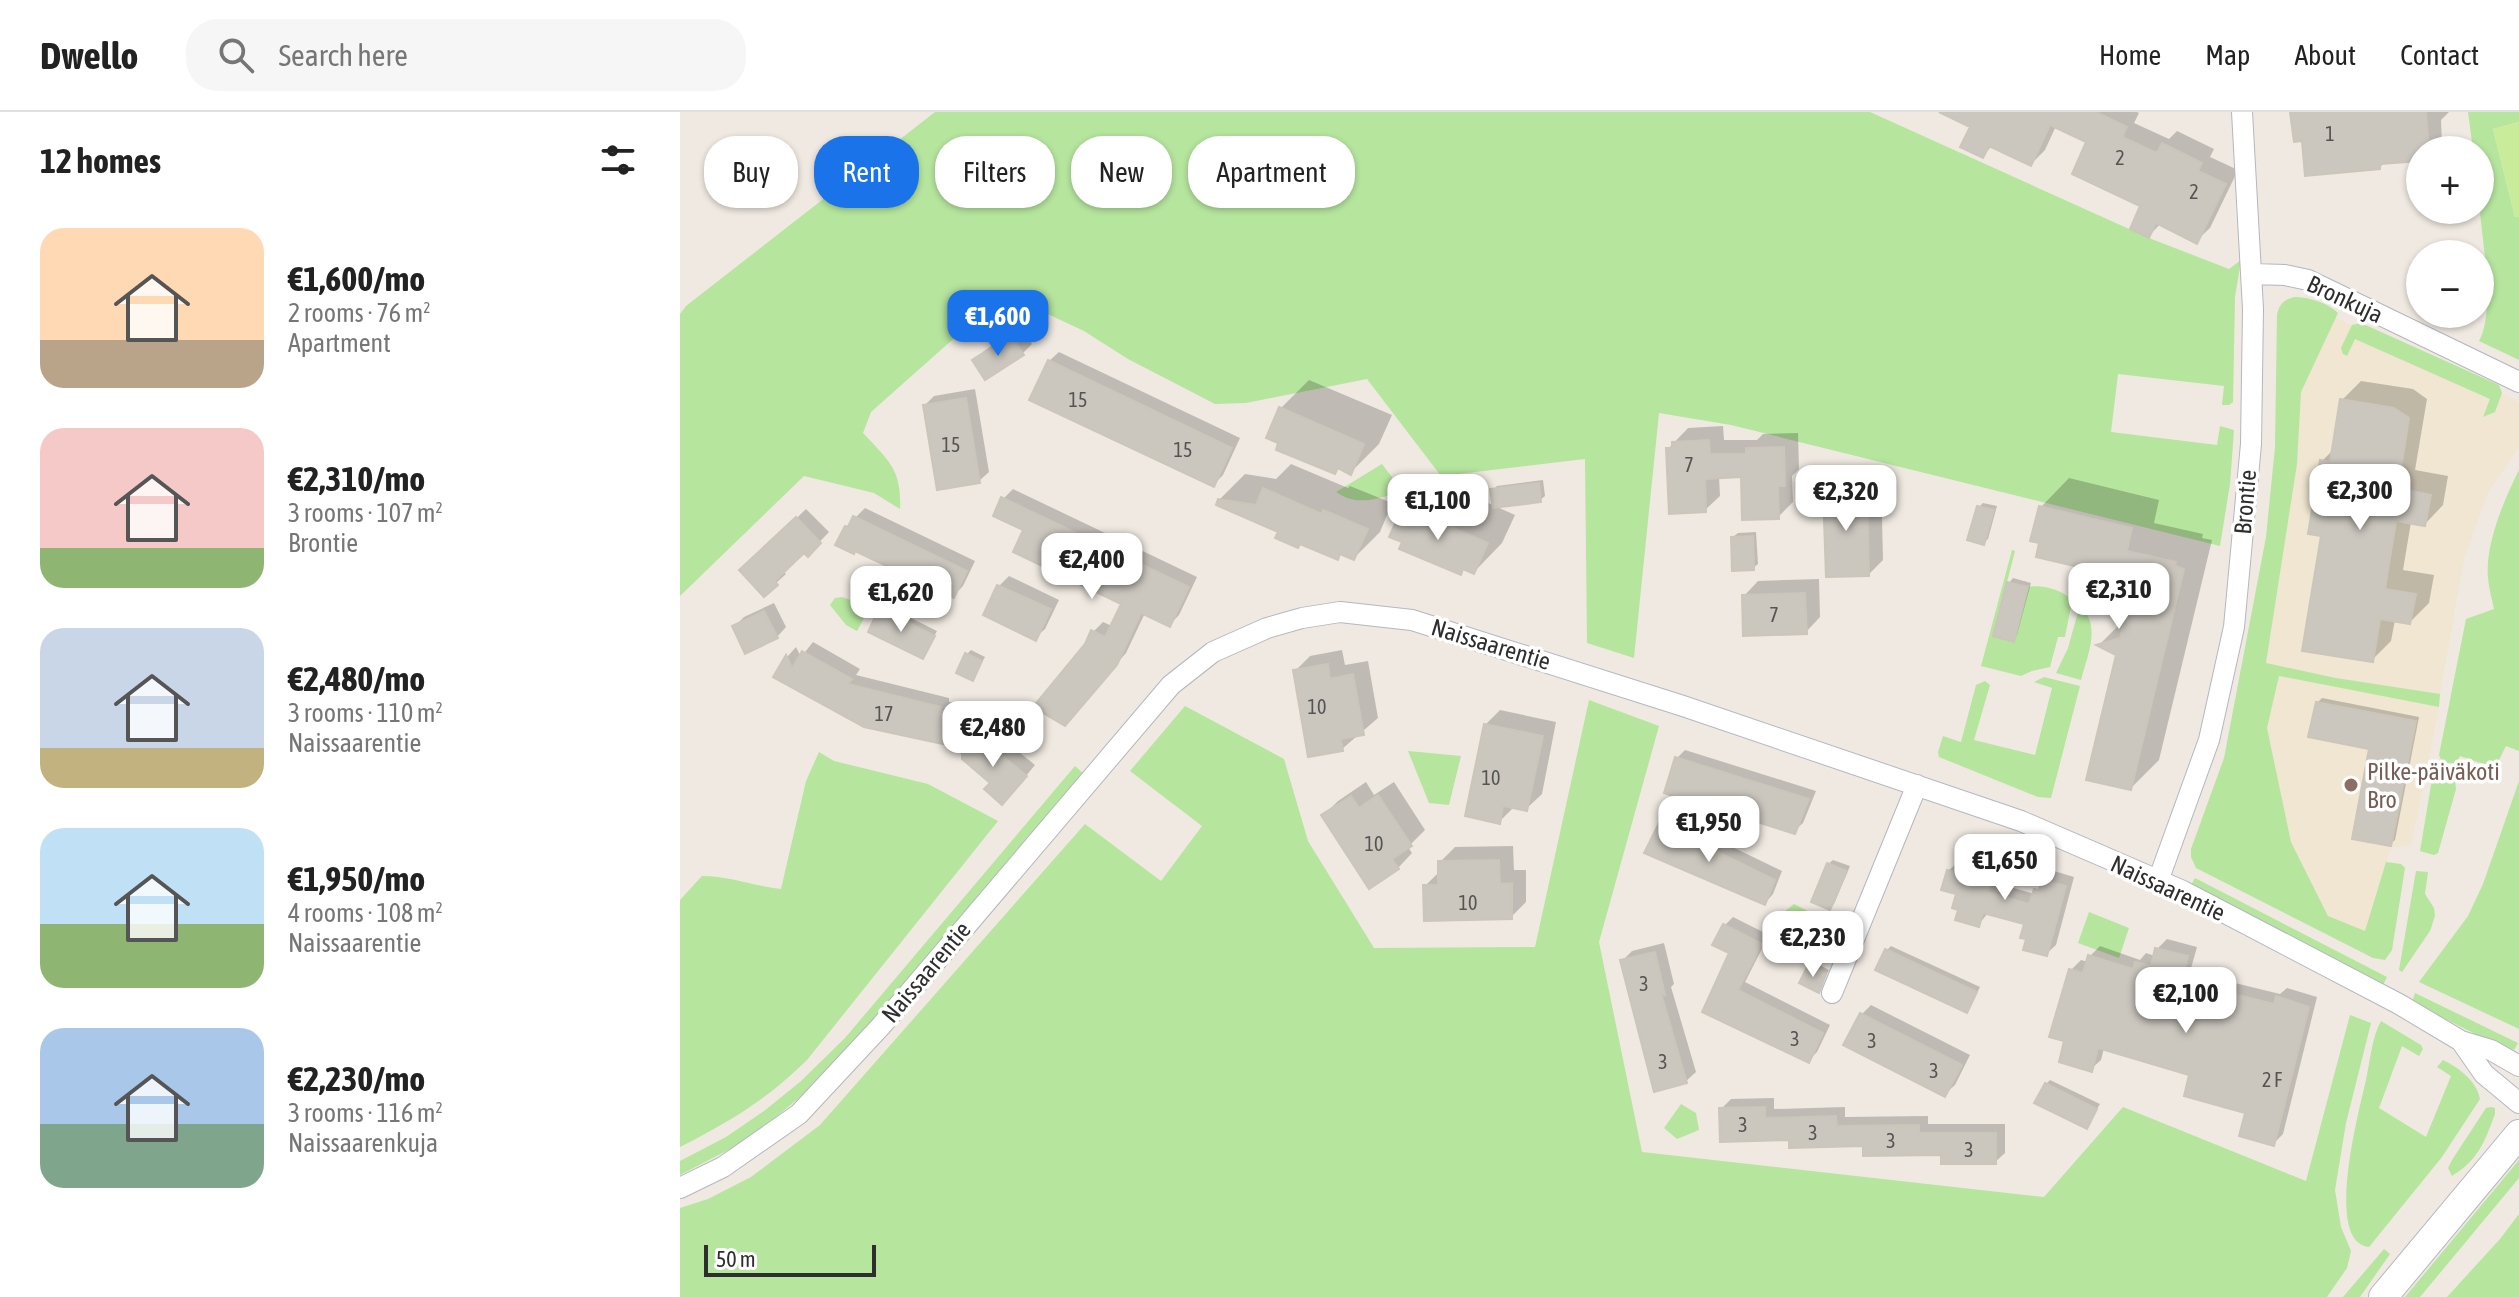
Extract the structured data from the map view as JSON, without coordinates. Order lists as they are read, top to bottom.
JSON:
{
  "streets": {
    "street": ["Bronkuja", "Brontie", "Naissaarentie"]
  },
  "crossings": [
    ["Bronkuja", "Brontie"],
    ["Brontie", "Naissaarentie"]
  ],
  "places": ["Pilke-päiväkoti Bro"],
  "house_numbers": [
    "1",
    "2",
    "2",
    "15",
    "15",
    "15",
    "7",
    "7",
    "10",
    "17",
    "10",
    "10",
    "10",
    "3",
    "3",
    "3",
    "3",
    "3",
    "2 F",
    "3",
    "3",
    "3",
    "3"
  ],
  "scale_bar": "50 m",
  "page": {
    "header": "Dwello",
    "search": "Search here",
    "nav": [
      "Home",
      "Map",
      "About",
      "Contact"
    ],
    "heading": "12 homes",
    "map_buttons": ["+", "−"],
    "chip": [
      "Buy",
      "Rent",
      "Filters",
      "New",
      "Apartment"
    ],
    "list": [
      {
        "name": "€1,600/mo",
        "note": "2 rooms · 76 m² · Apartment"
      },
      {
        "name": "€2,310/mo",
        "note": "3 rooms · 107 m² · Brontie"
      },
      {
        "name": "€2,480/mo",
        "note": "3 rooms · 110 m² · Naissaarentie"
      },
      {
        "name": "€1,950/mo",
        "note": "4 rooms · 108 m² · Naissaarentie"
      },
      {
        "name": "€2,230/mo",
        "note": "3 rooms · 116 m² · Naissaarenkuja"
      }
    ],
    "price": [
      "€1,600",
      "€2,300",
      "€2,320",
      "€1,100",
      "€2,400",
      "€2,310",
      "€1,620",
      "€2,480",
      "€1,950",
      "€1,650",
      "€2,230",
      "€2,100"
    ],
    "scale": "50 m"
  }
}
